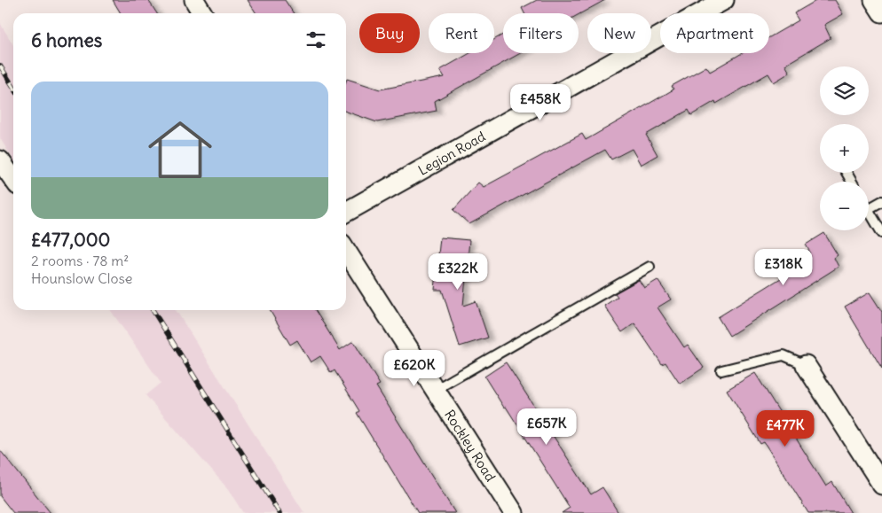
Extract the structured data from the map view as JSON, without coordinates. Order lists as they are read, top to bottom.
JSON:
{
  "streets": {
    "street": ["Legion Road", "Rockley Road"]
  },
  "page": {
    "chip": [
      "Buy",
      "Rent",
      "Filters",
      "New",
      "Apartment"
    ],
    "heading": "6 homes",
    "map_buttons": ["+", "−"],
    "list": [
      {
        "name": "£477,000",
        "note": "2 rooms · 78 m² · Hounslow Close"
      }
    ],
    "price": [
      "£458K",
      "£318K",
      "£322K",
      "£620K",
      "£657K",
      "£477K"
    ]
  }
}
